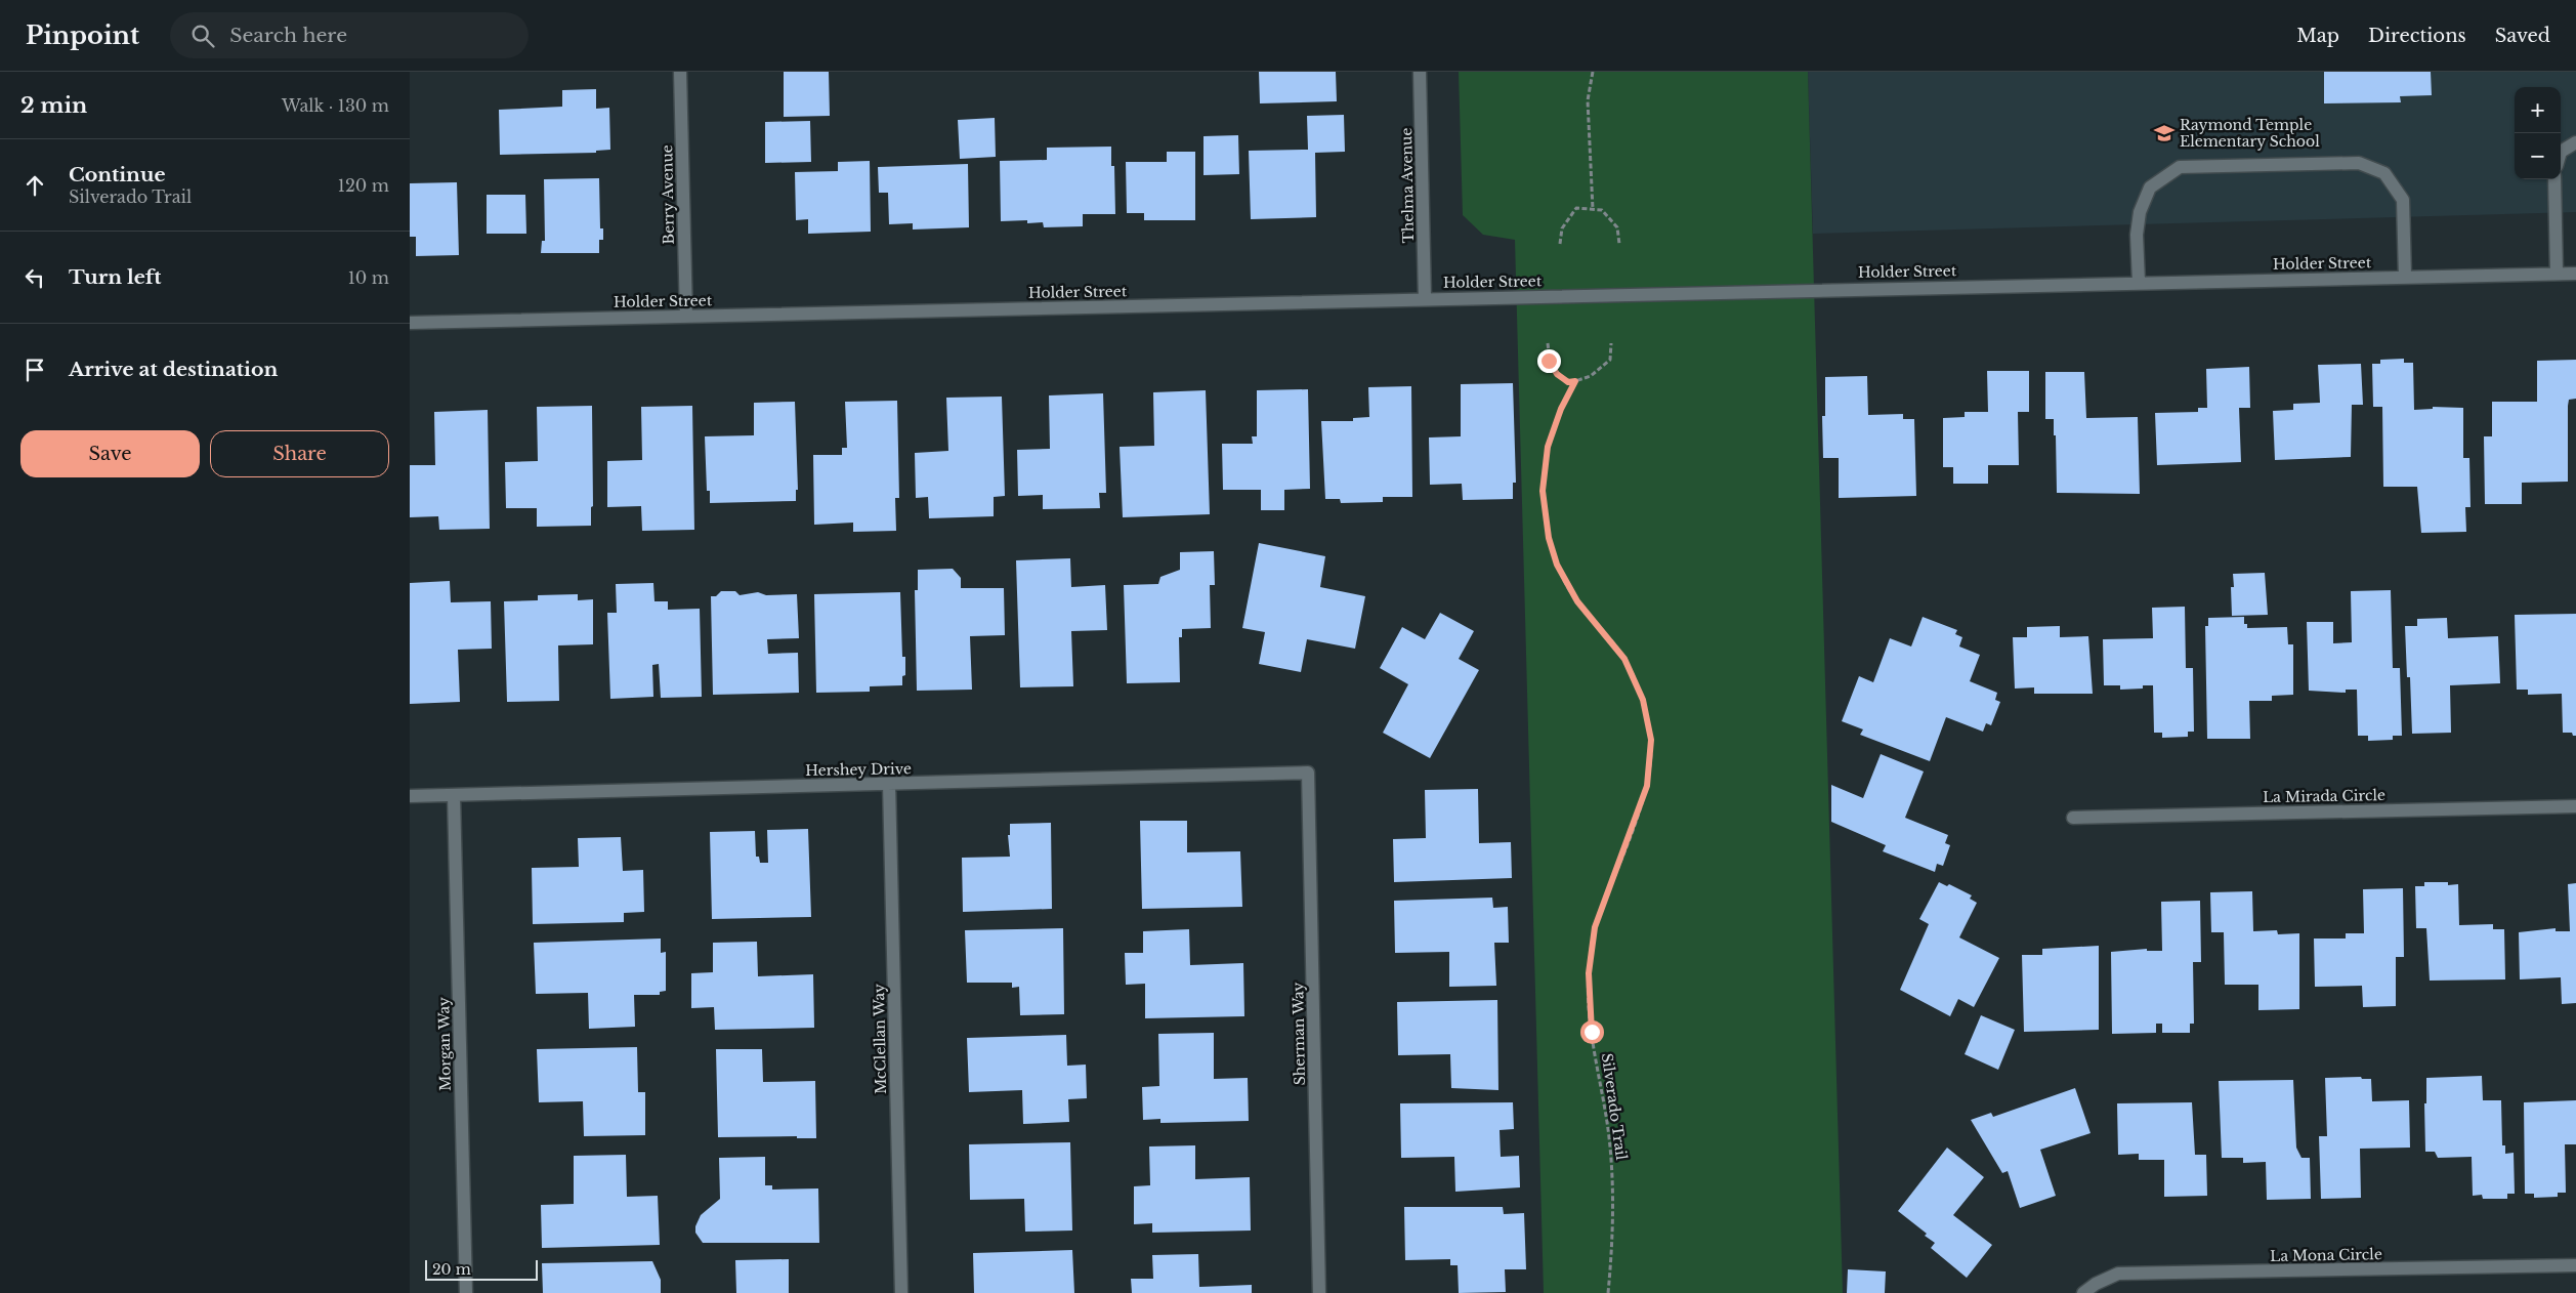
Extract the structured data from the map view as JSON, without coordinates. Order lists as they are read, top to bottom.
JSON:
{
  "streets": {
    "street": [
      "Thelma Avenue",
      "Berry Avenue",
      "Holder Street",
      "Hershey Drive",
      "La Mirada Circle",
      "Sherman Way",
      "McClellan Way",
      "Morgan Way",
      "La Mona Circle"
    ],
    "path": ["Silverado Trail"]
  },
  "crossings": [
    ["Thelma Avenue", "Holder Street"],
    ["Berry Avenue", "Holder Street"],
    ["Hershey Drive", "Sherman Way"],
    ["Hershey Drive", "McClellan Way"],
    ["Hershey Drive", "Morgan Way"]
  ],
  "places": {
    "school or university": ["Raymond Temple Elementary School"]
  },
  "scale_bar": "20 m",
  "page": {
    "header": "Pinpoint",
    "search": "Search here",
    "nav": ["Map", "Directions", "Saved"],
    "heading": ["2 min", "Walk · 130 m"],
    "map_buttons": ["+", "−"],
    "list": [
      ["Continue", "Silverado Trail", "120 m"],
      ["Turn left", "10 m"],
      "Arrive at destination"
    ],
    "buttons": ["Save", "Share"],
    "scale": "20 m"
  }
}
